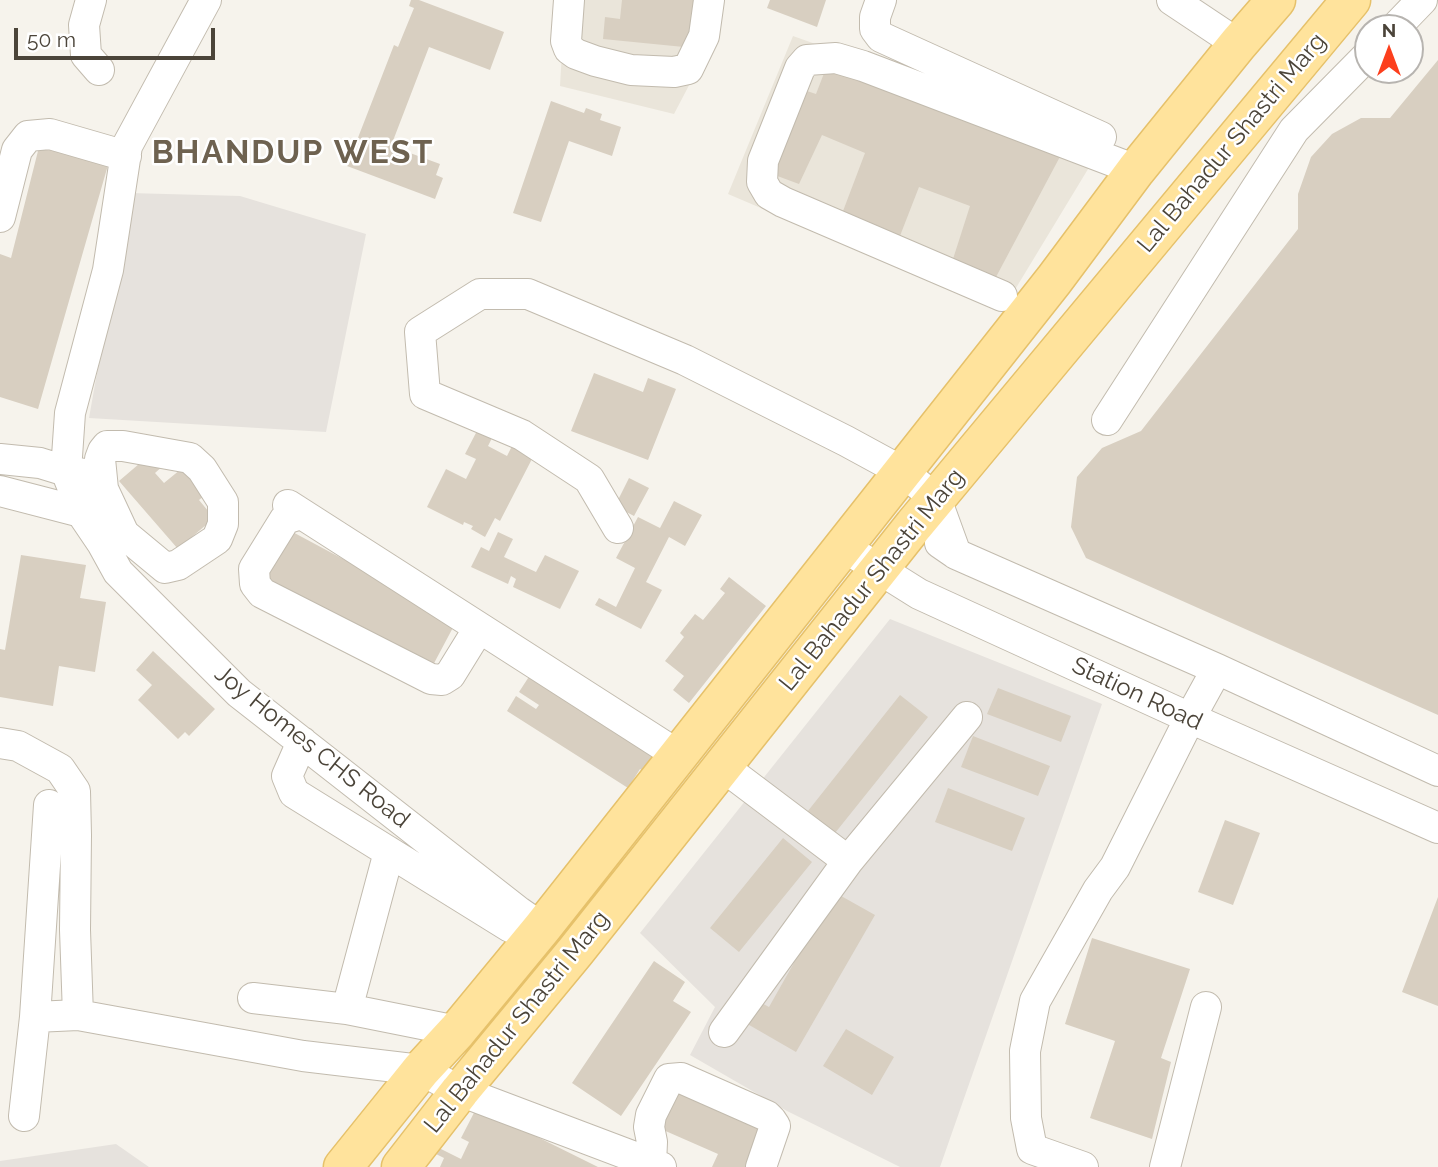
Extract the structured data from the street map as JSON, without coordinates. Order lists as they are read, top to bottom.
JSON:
{
  "streets": {
    "main road": ["Lal Bahadur Shastri Marg"],
    "street": ["Station Road", "Joy Homes CHS Road"]
  },
  "crossings": [
    ["Lal Bahadur Shastri Marg", "Station Road"],
    ["Lal Bahadur Shastri Marg", "Joy Homes CHS Road"]
  ],
  "districts": ["BHANDUP WEST"],
  "scale_bar": "50 m",
  "north": "top"
}
